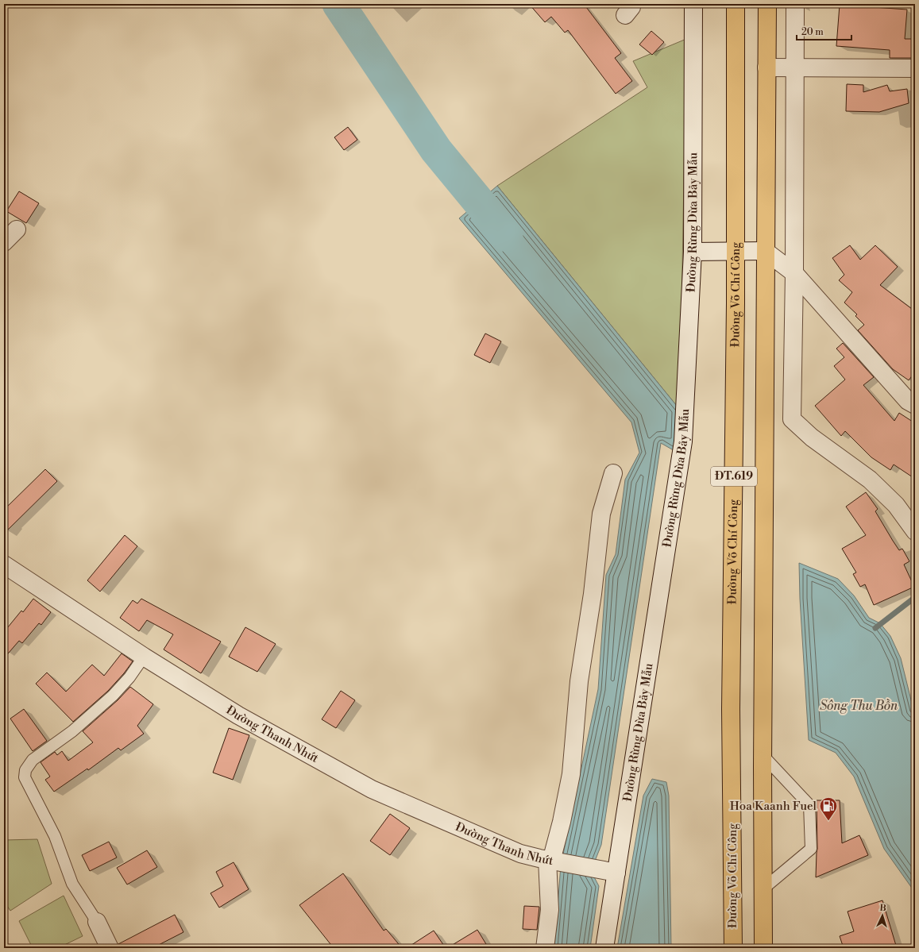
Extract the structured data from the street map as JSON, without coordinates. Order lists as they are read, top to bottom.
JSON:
{
  "streets": {
    "main road": ["Đường Võ Chí Công", "ĐT.619"],
    "street": ["Đường Rừng Dừa Bảy Mẫu", "Đường Thanh Nhứt"]
  },
  "crossings": [
    ["Đường Rừng Dừa Bảy Mẫu", "Đường Thanh Nhứt"]
  ],
  "water": ["Sông Thu Bồn"],
  "places": {
    "fuel station": ["Hoa Kaanh Fuel"]
  },
  "scale_bar": "20 m",
  "north": "top"
}
